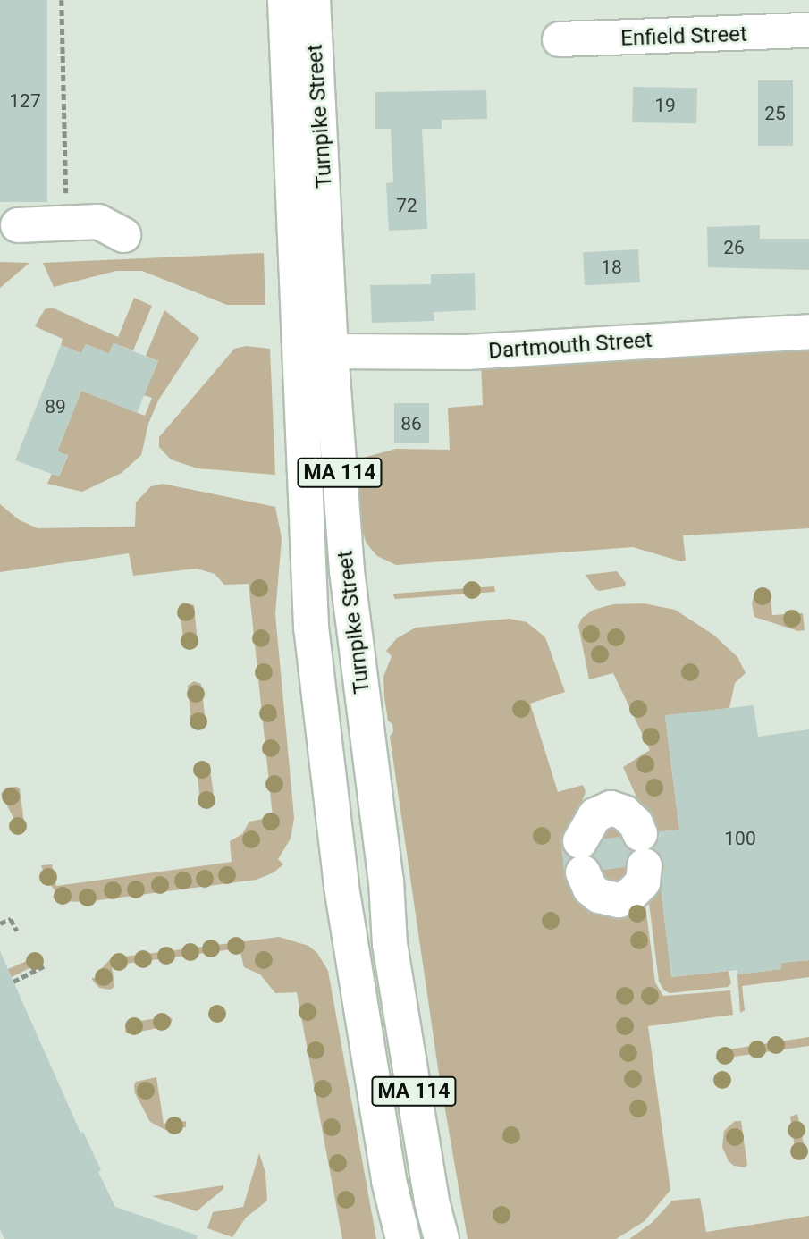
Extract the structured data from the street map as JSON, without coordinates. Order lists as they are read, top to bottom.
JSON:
{
  "streets": {
    "main road": [
      "Enfield Street",
      "Turnpike Street",
      "Dartmouth Street",
      "MA 114"
    ]
  },
  "crossings": [
    ["Turnpike Street", "Dartmouth Street"]
  ],
  "house_numbers": [
    "127",
    "19",
    "25",
    "72",
    "26",
    "18",
    "89",
    "86",
    "100"
  ]
}
